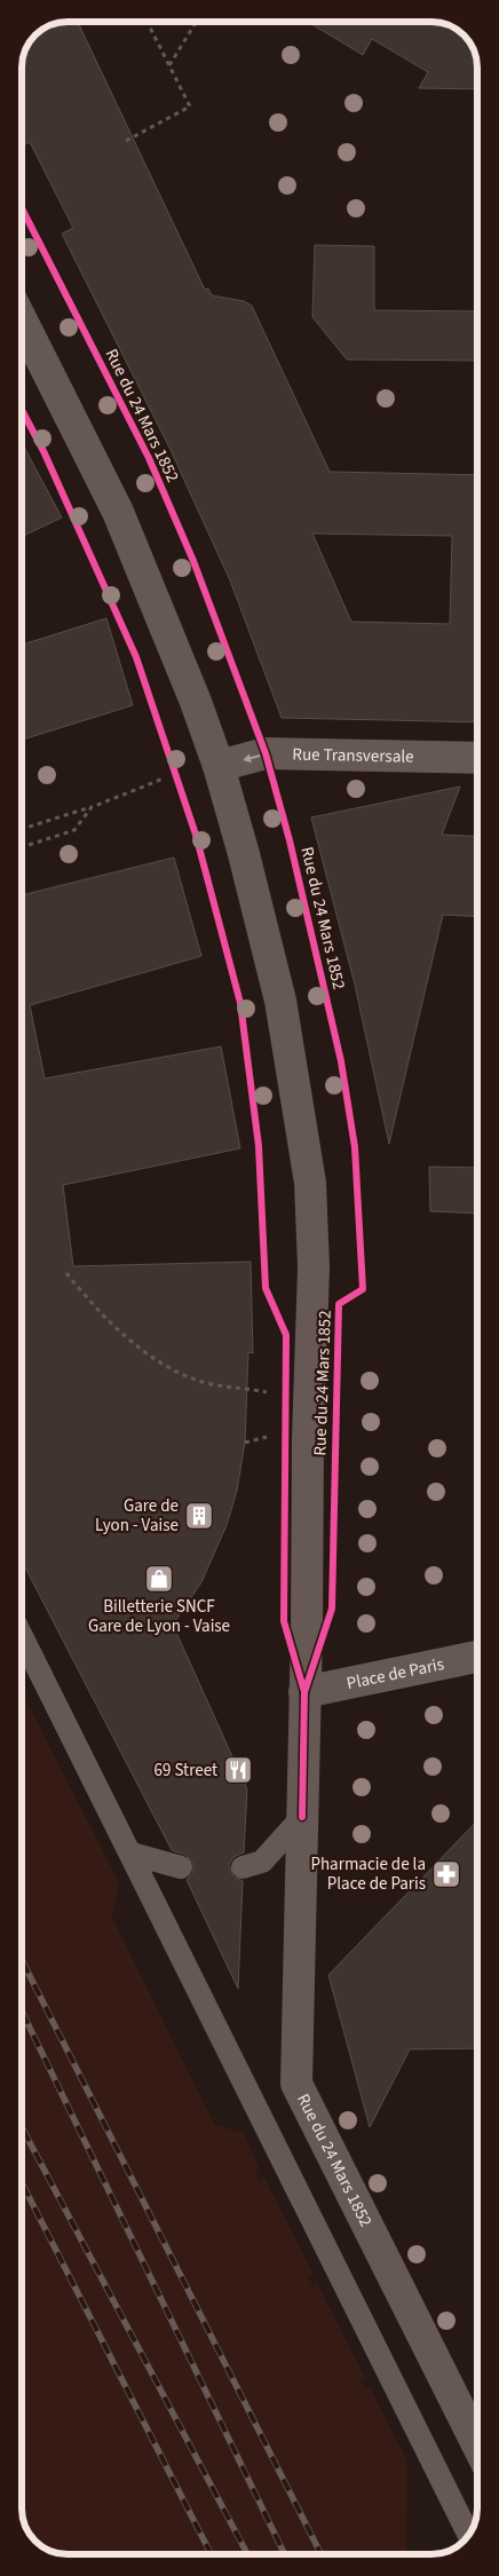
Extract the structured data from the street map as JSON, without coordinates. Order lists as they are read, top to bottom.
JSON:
{
  "streets": {
    "street": ["Rue du 24 Mars 1852", "Rue Transversale", "Place de Paris"]
  },
  "crossings": [
    ["Rue du 24 Mars 1852", "Rue Transversale"],
    ["Rue du 24 Mars 1852", "Place de Paris"]
  ],
  "one_way": ["Rue Transversale"],
  "places": {
    "building": ["Gare de Lyon - Vaise"],
    "shop": ["Billetterie SNCF Gare de Lyon - Vaise"],
    "restaurant": ["69 Street"],
    "pharmacy": ["Pharmacie de la Place de Paris"]
  }
}
